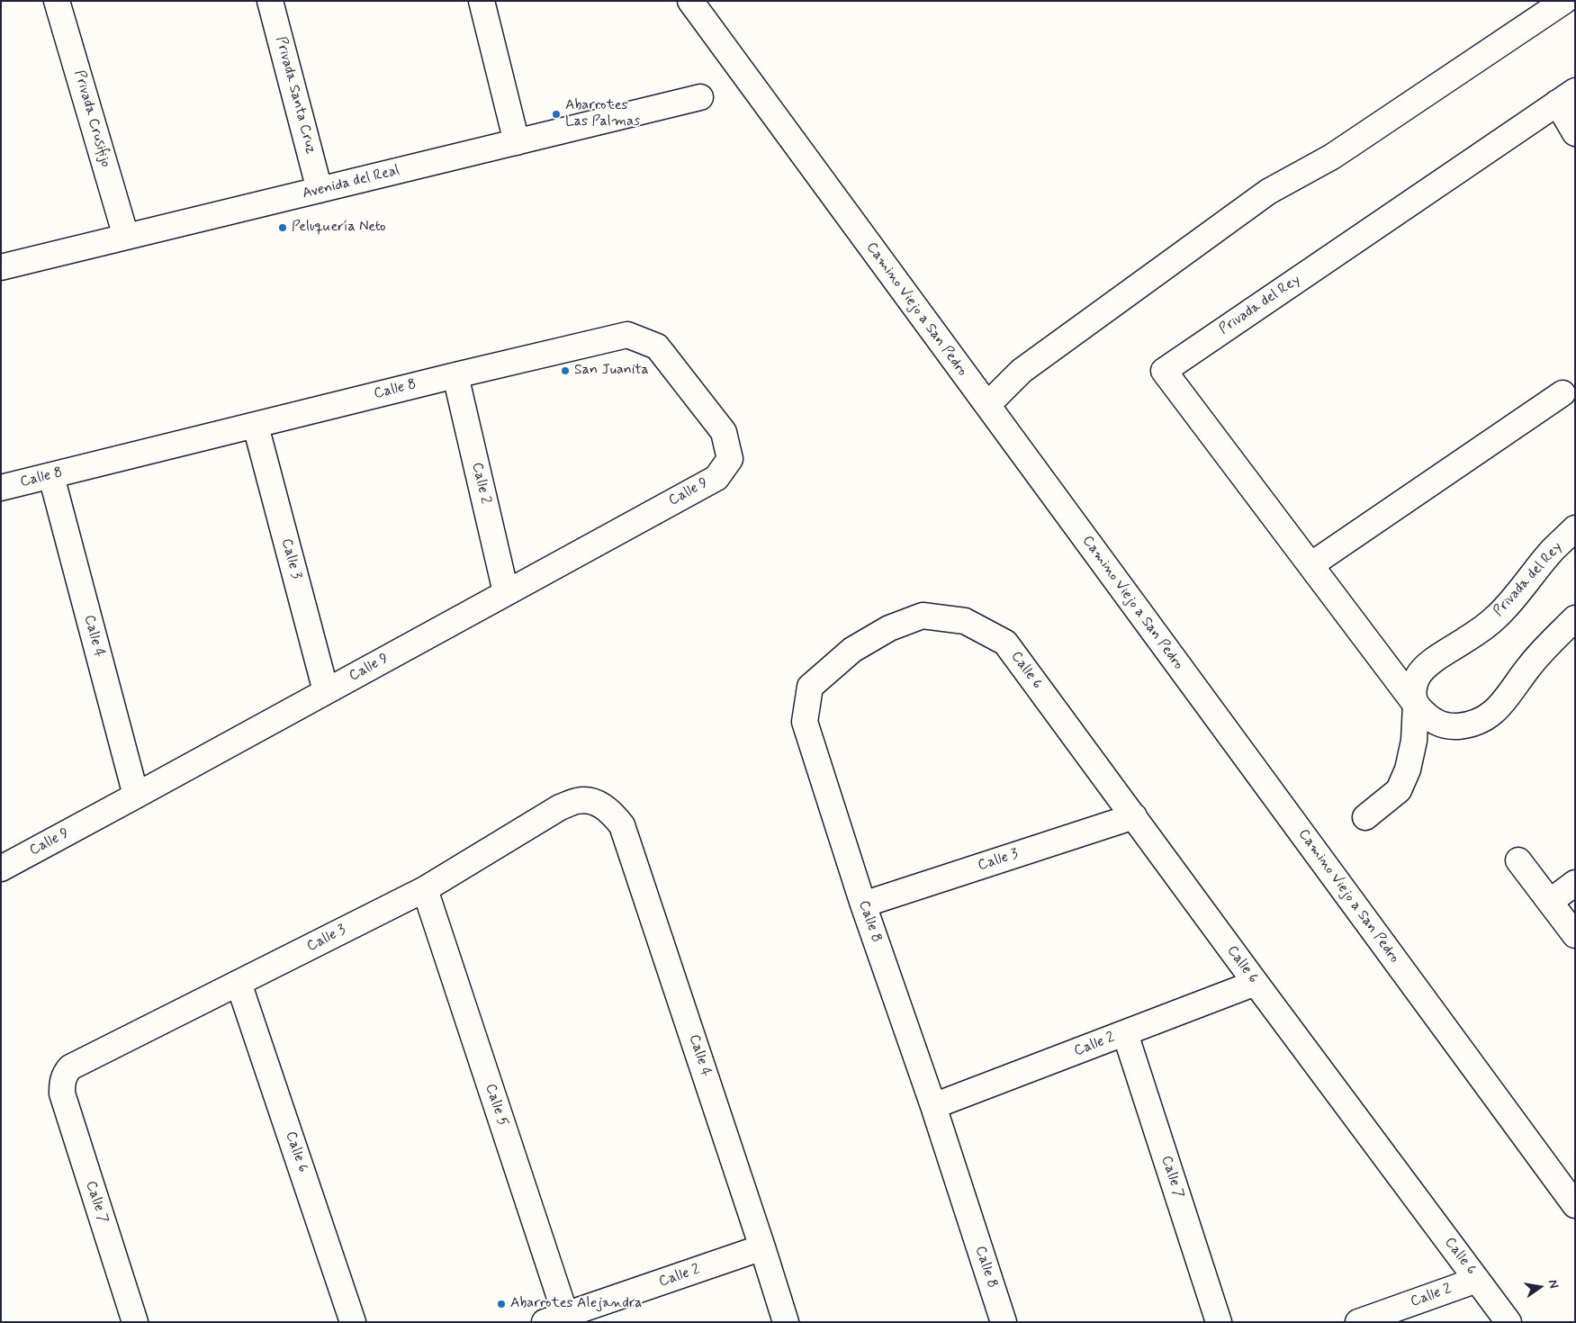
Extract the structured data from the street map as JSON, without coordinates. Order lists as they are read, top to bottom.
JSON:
{
  "streets": {
    "street": [
      "Privada Santa Cruz",
      "Privada Crusifijo",
      "Avenida del Real",
      "Privada del Rey",
      "Camino Viejo a San Pedro",
      "Calle 8",
      "Calle 2",
      "Calle 9",
      "Calle 3",
      "Calle 4",
      "Calle 6",
      "Calle 5",
      "Calle 7"
    ]
  },
  "crossings": [
    ["Privada Santa Cruz", "Avenida del Real"],
    ["Privada Crusifijo", "Avenida del Real"],
    ["Calle 8", "Calle 2"],
    ["Calle 8", "Calle 9"],
    ["Calle 8", "Calle 3"],
    ["Calle 8", "Calle 4"],
    ["Calle 8", "Calle 6"],
    ["Calle 2", "Calle 9"],
    ["Calle 2", "Calle 4"],
    ["Calle 2", "Calle 6"],
    ["Calle 2", "Calle 5"],
    ["Calle 2", "Calle 7"],
    ["Calle 9", "Calle 3"],
    ["Calle 9", "Calle 4"],
    ["Calle 3", "Calle 4"],
    ["Calle 3", "Calle 6"],
    ["Calle 3", "Calle 5"],
    ["Calle 3", "Calle 7"]
  ],
  "places": [
    "Abarrotes Las Palmas",
    "Peluquería Neto",
    "San Juanita",
    "Abarrotes Alejandra"
  ],
  "north": "right"
}
